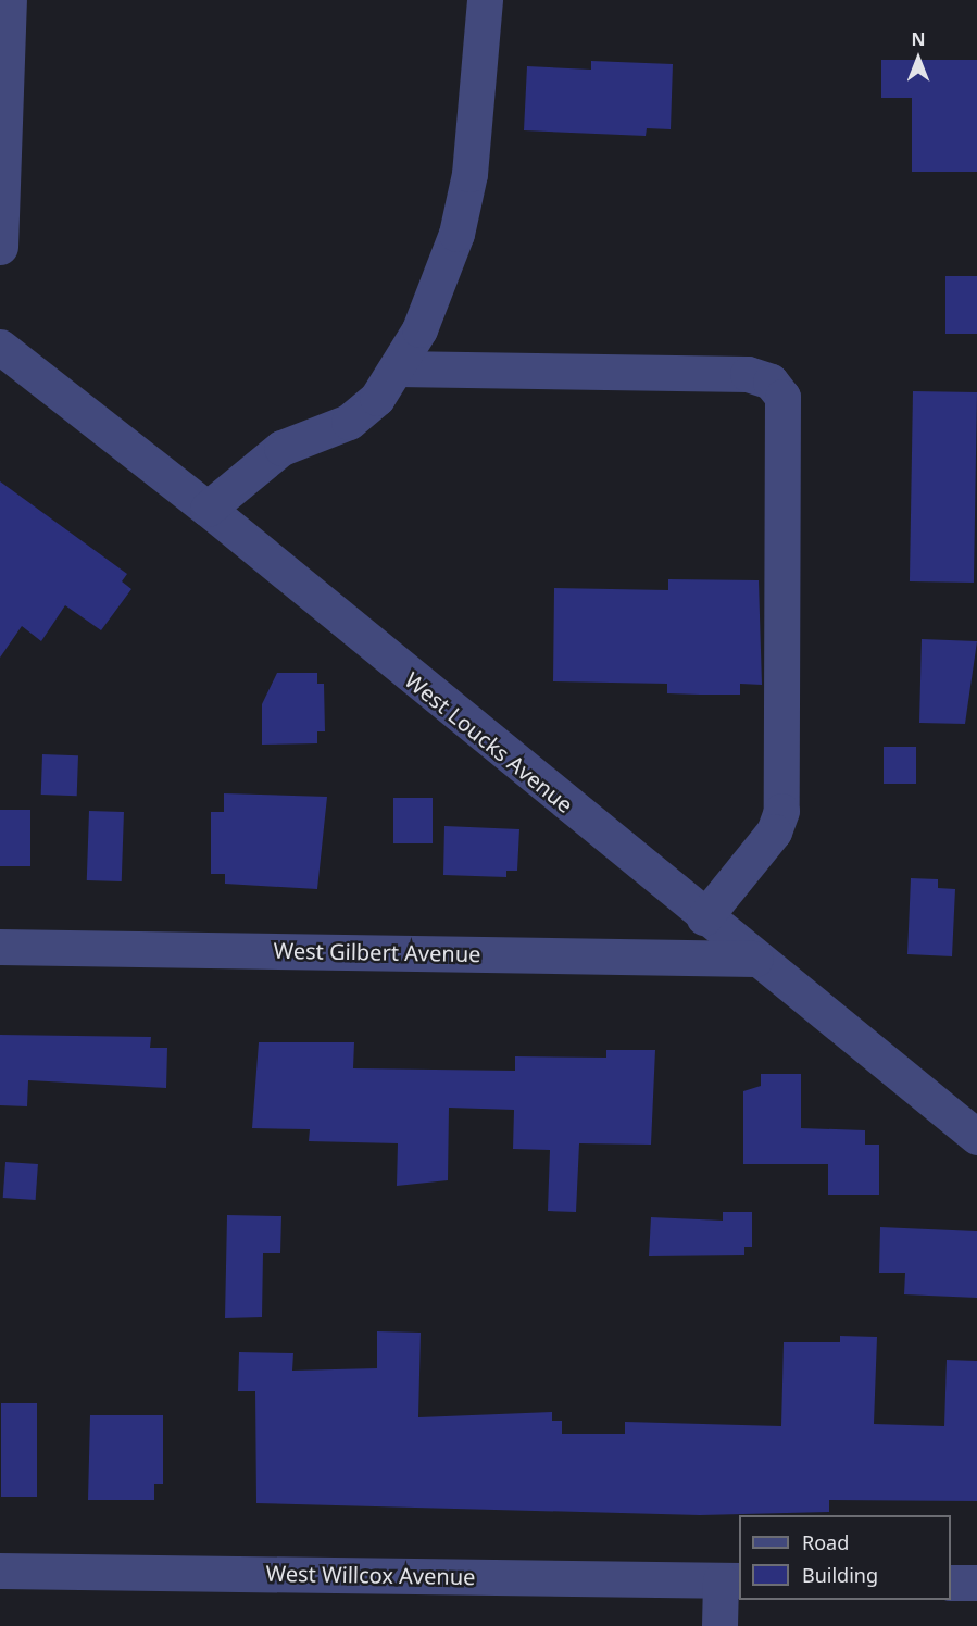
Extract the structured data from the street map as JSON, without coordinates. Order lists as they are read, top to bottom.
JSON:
{
  "streets": {
    "street": ["West Loucks Avenue", "West Gilbert Avenue", "West Willcox Avenue"]
  },
  "crossings": [
    ["West Loucks Avenue", "West Gilbert Avenue"]
  ],
  "legend": ["Road", "Building"],
  "north": "top"
}
